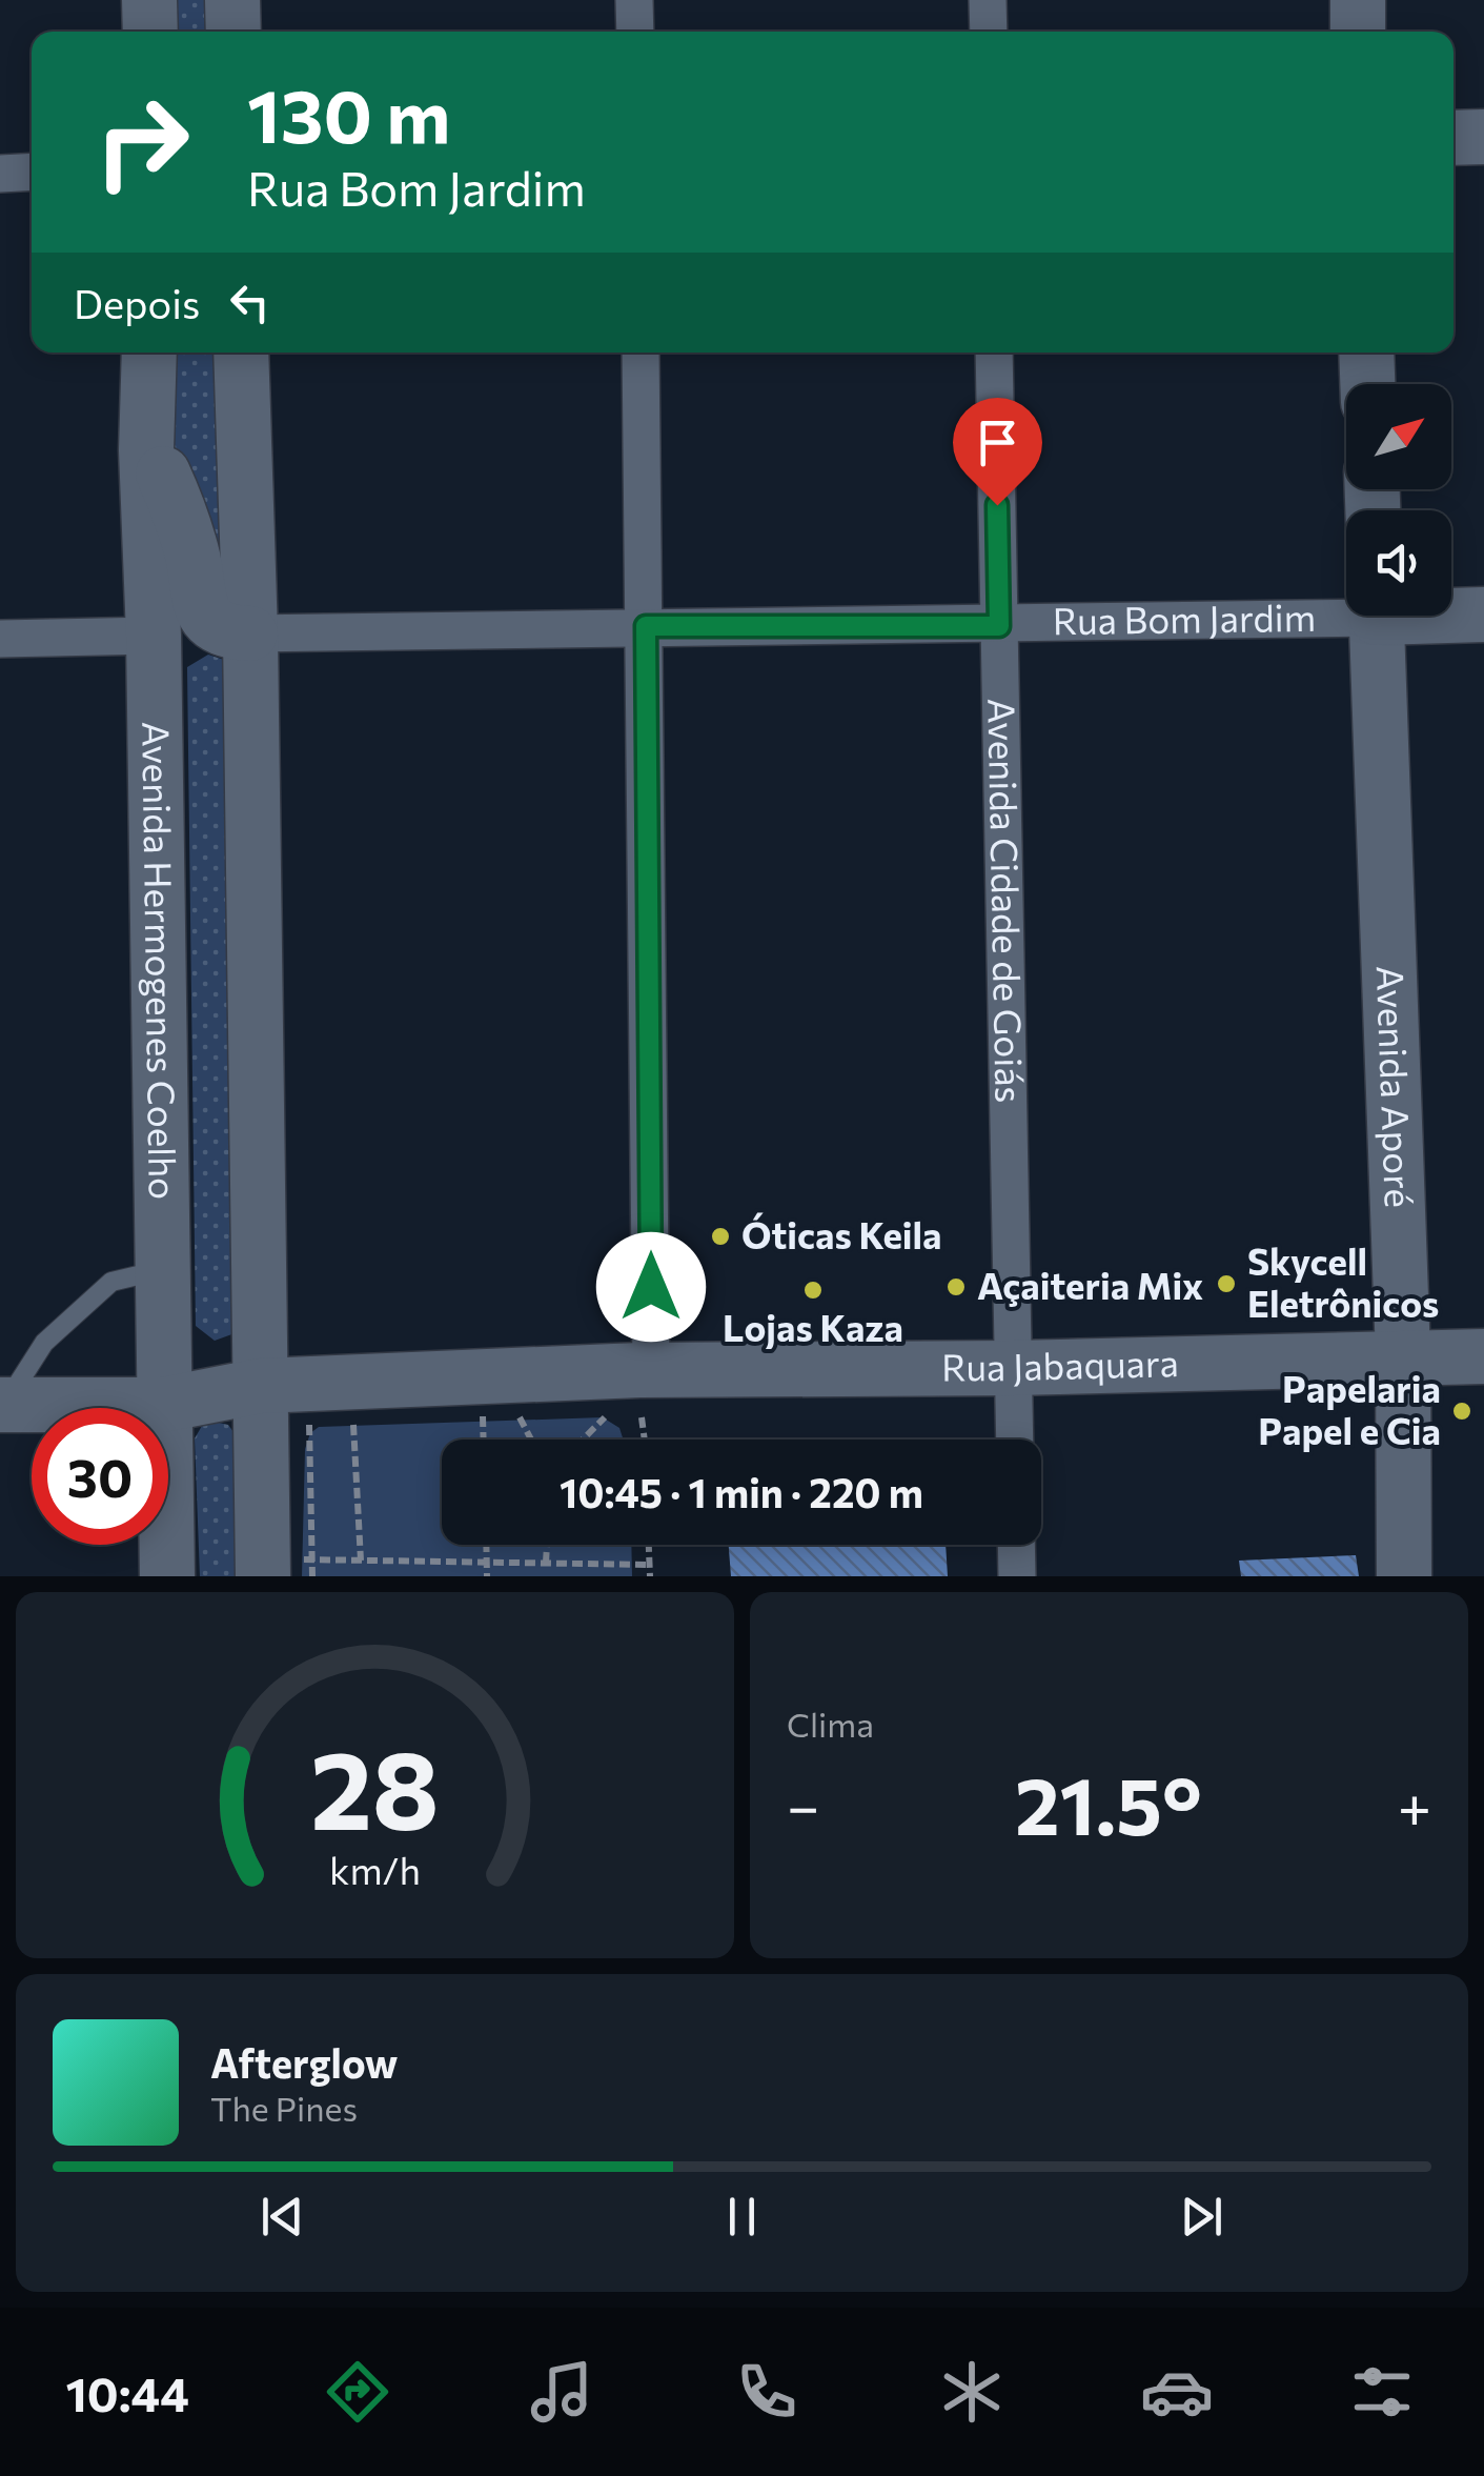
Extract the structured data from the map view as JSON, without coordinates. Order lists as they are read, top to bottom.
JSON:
{
  "streets": {
    "main road": [
      "Rua Bom Jardim",
      "Avenida Hermogenes Coelho",
      "Avenida Aporé",
      "Rua Jabaquara"
    ],
    "street": ["Avenida Cidade de Goiás"]
  },
  "crossings": [
    ["Rua Bom Jardim", "Avenida Cidade de Goiás"],
    ["Avenida Cidade de Goiás", "Rua Jabaquara"],
    ["Avenida Hermogenes Coelho", "Rua Jabaquara"],
    ["Avenida Aporé", "Rua Jabaquara"]
  ],
  "places": [
    "Óticas Keila",
    "Skycell Eletrônicos",
    "Açaiteria Mix",
    "Lojas Kaza",
    "Papelaria Papel e Cia"
  ],
  "north": "top right",
  "page": {
    "turn": ["130 m", "Rua Bom Jardim"],
    "then": "Depois",
    "limit": "30",
    "trip": "10:45 · 1 min · 220 m",
    "tile": "Clima",
    "heat": ["−", "21.5°", "+"],
    "song": ["Afterglow", "The Pines"],
    "tabs": "10:44",
    "gauge": ["28", "km/h"]
  }
}
